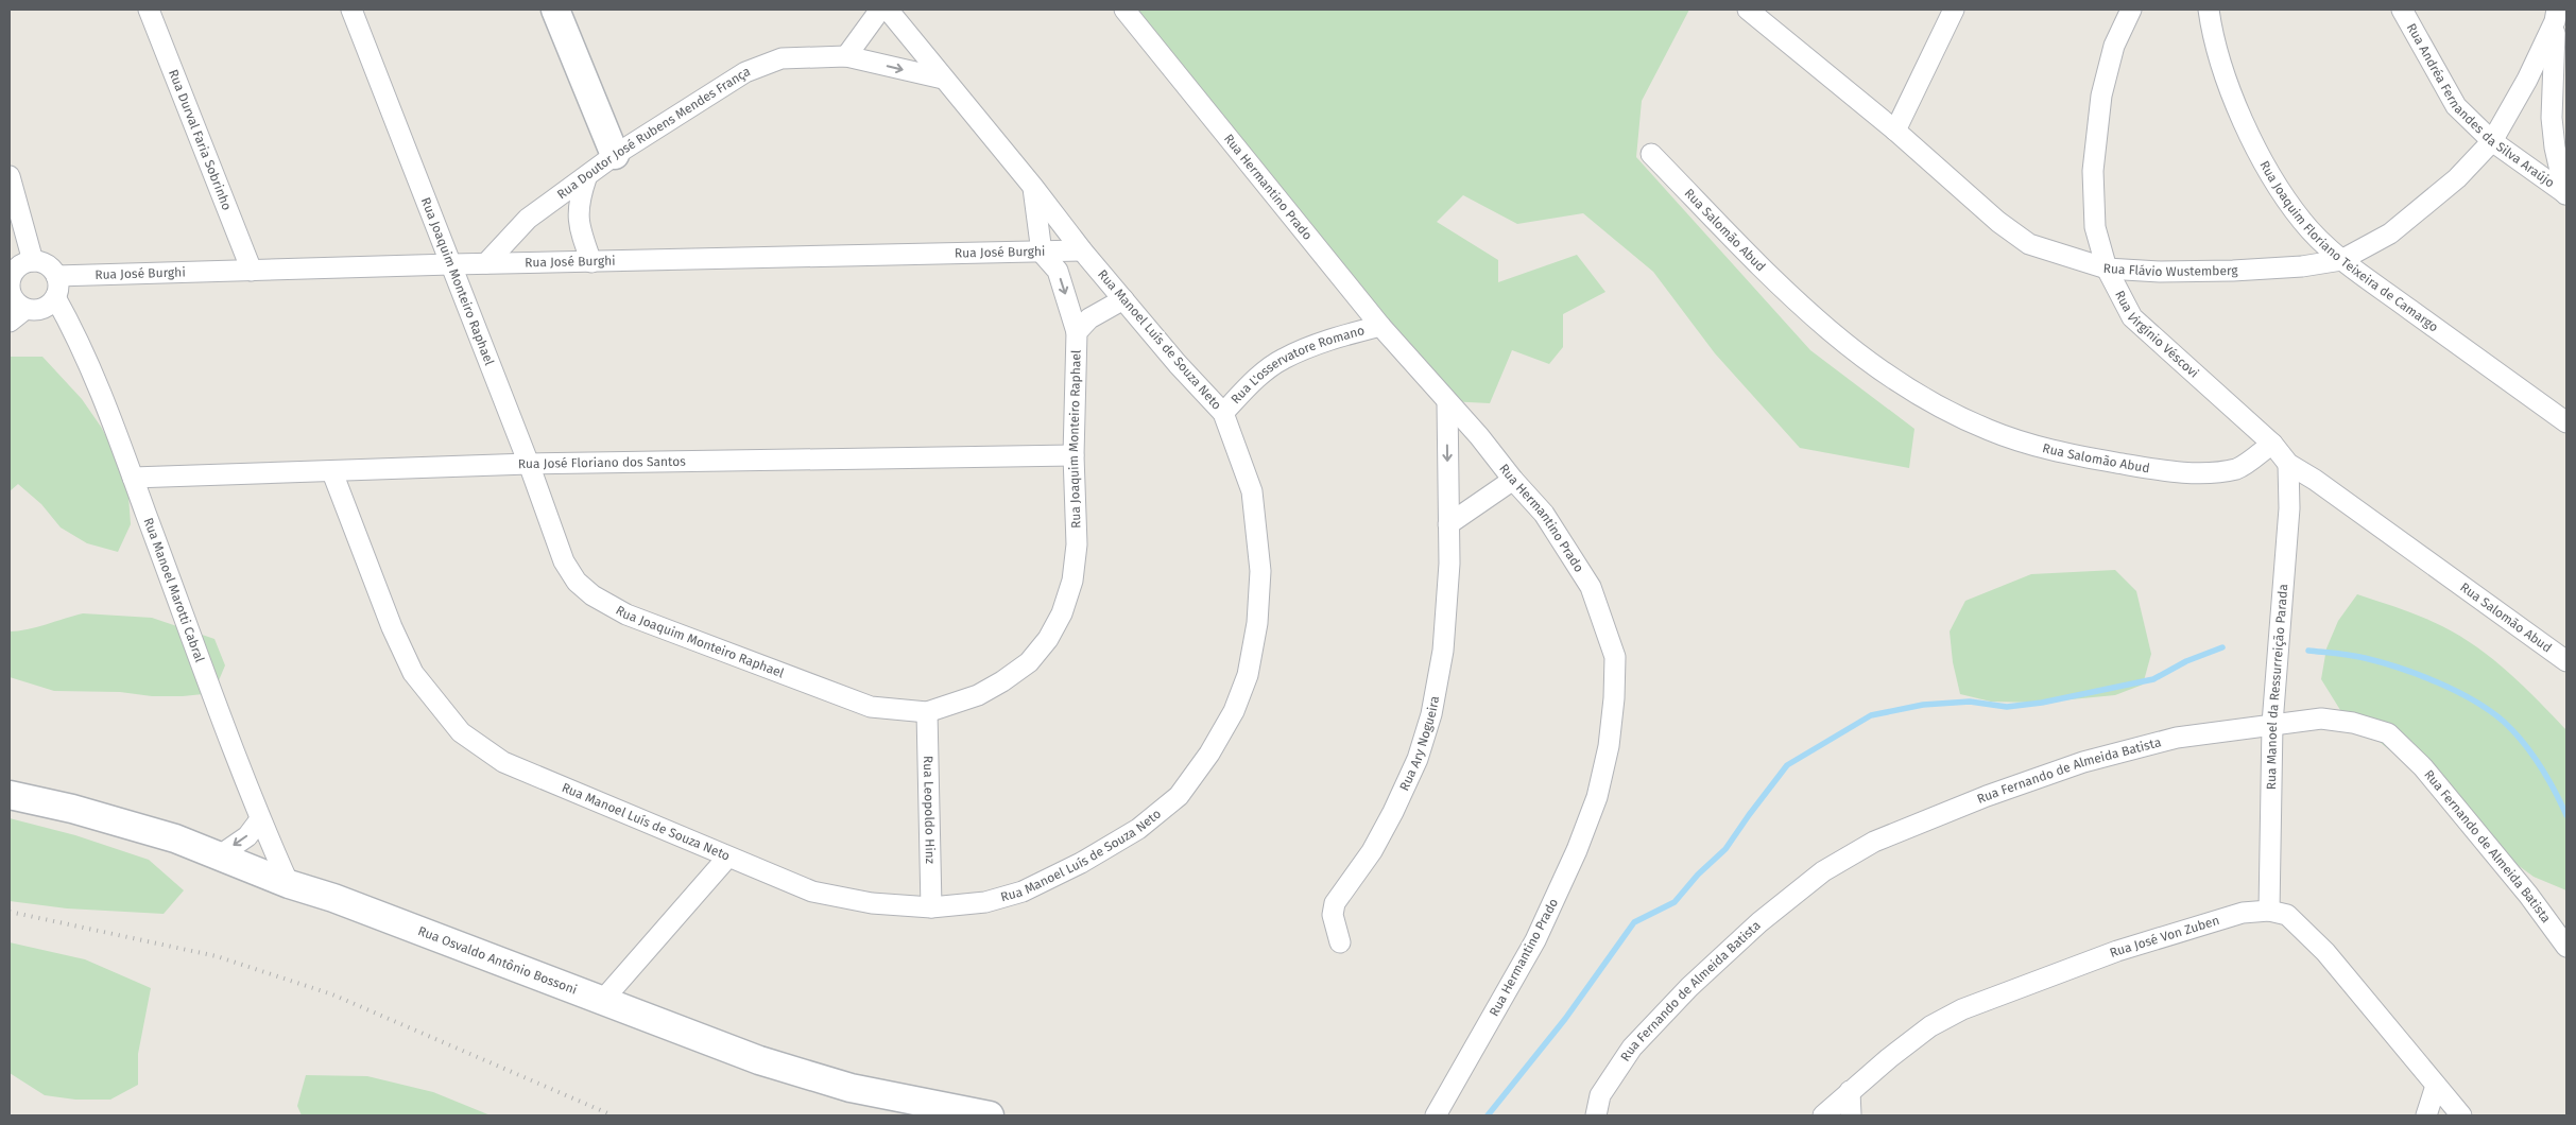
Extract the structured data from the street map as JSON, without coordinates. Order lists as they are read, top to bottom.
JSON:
{
  "streets": {
    "street": [
      "Rua Andréa Fernandes da Silva Araújo",
      "Rua Doutor José Rubens Mendes França",
      "Rua Durval Faria Sobrinho",
      "Rua Hermantino Prado",
      "Rua Salomão Abud",
      "Rua Joaquim Floriano Teixeira de Camargo",
      "Rua José Burghi",
      "Rua Flávio Wustemberg",
      "Rua Joaquim Monteiro Raphael",
      "Rua Virgínio Véscovi",
      "Rua Manoel Luís de Souza Neto",
      "Rua L'osservatore Romano",
      "Rua José Floriano dos Santos",
      "Rua Manoel Marotti Cabral",
      "Rua Manoel da Ressurreição Parada",
      "Rua Ary Nogueira",
      "Rua Fernando de Almeida Batista",
      "Rua Leopoldo Hinz",
      "Rua José Von Zuben",
      "Rua Osvaldo Antônio Bossoni"
    ]
  },
  "crossings": [
    ["Rua Andréa Fernandes da Silva Araújo", "Rua Flávio Wustemberg"],
    ["Rua Doutor José Rubens Mendes França", "Rua José Burghi"],
    ["Rua Doutor José Rubens Mendes França", "Rua Manoel Luís de Souza Neto"],
    ["Rua Durval Faria Sobrinho", "Rua José Burghi"],
    ["Rua Hermantino Prado", "Rua L'osservatore Romano"],
    ["Rua Hermantino Prado", "Rua Ary Nogueira"],
    ["Rua Salomão Abud", "Rua Virgínio Véscovi"],
    ["Rua Salomão Abud", "Rua Manoel da Ressurreição Parada"],
    ["Rua Joaquim Floriano Teixeira de Camargo", "Rua Flávio Wustemberg"],
    ["Rua José Burghi", "Rua Joaquim Monteiro Raphael"],
    ["Rua José Burghi", "Rua Manoel Luís de Souza Neto"],
    ["Rua José Burghi", "Rua Manoel Marotti Cabral"],
    ["Rua Flávio Wustemberg", "Rua Virgínio Véscovi"],
    ["Rua Joaquim Monteiro Raphael", "Rua Manoel Luís de Souza Neto"],
    ["Rua Joaquim Monteiro Raphael", "Rua José Floriano dos Santos"],
    ["Rua Joaquim Monteiro Raphael", "Rua Leopoldo Hinz"],
    ["Rua Manoel Luís de Souza Neto", "Rua L'osservatore Romano"],
    ["Rua Manoel Luís de Souza Neto", "Rua José Floriano dos Santos"],
    ["Rua Manoel Luís de Souza Neto", "Rua Leopoldo Hinz"],
    ["Rua José Floriano dos Santos", "Rua Manoel Marotti Cabral"],
    ["Rua Manoel Marotti Cabral", "Rua Osvaldo Antônio Bossoni"],
    ["Rua Manoel da Ressurreição Parada", "Rua Fernando de Almeida Batista"],
    ["Rua Manoel da Ressurreição Parada", "Rua José Von Zuben"]
  ]
}
